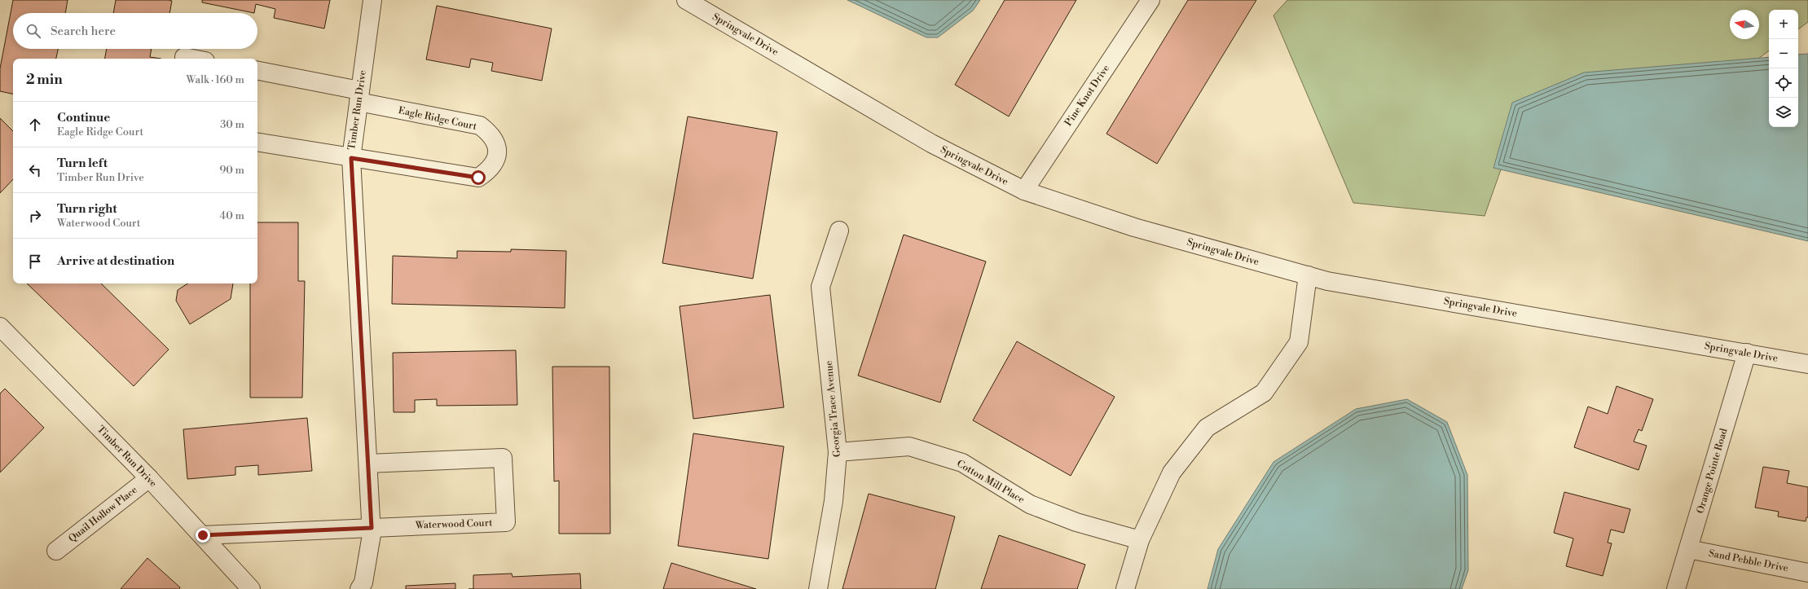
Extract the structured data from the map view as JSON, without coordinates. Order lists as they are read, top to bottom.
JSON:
{
  "streets": {
    "street": [
      "Springvale Drive",
      "Pine Knot Drive",
      "Timber Run Drive",
      "Eagle Ridge Court",
      "Georgia Trace Avenue",
      "Orange Pointe Road",
      "Cotton Mill Place",
      "Quail Hollow Place",
      "Waterwood Court",
      "Sand Pebble Drive"
    ]
  },
  "crossings": [
    ["Springvale Drive", "Pine Knot Drive"],
    ["Springvale Drive", "Orange Pointe Road"],
    ["Timber Run Drive", "Eagle Ridge Court"],
    ["Timber Run Drive", "Quail Hollow Place"],
    ["Timber Run Drive", "Waterwood Court"],
    ["Georgia Trace Avenue", "Cotton Mill Place"],
    ["Orange Pointe Road", "Sand Pebble Drive"]
  ],
  "north": "left",
  "page": {
    "map_buttons": ["+", "−"],
    "search": "Search here",
    "heading": ["2 min", "Walk · 160 m"],
    "list": [
      ["Continue", "Eagle Ridge Court", "30 m"],
      ["Turn left", "Timber Run Drive", "90 m"],
      ["Turn right", "Waterwood Court", "40 m"],
      "Arrive at destination"
    ]
  }
}
